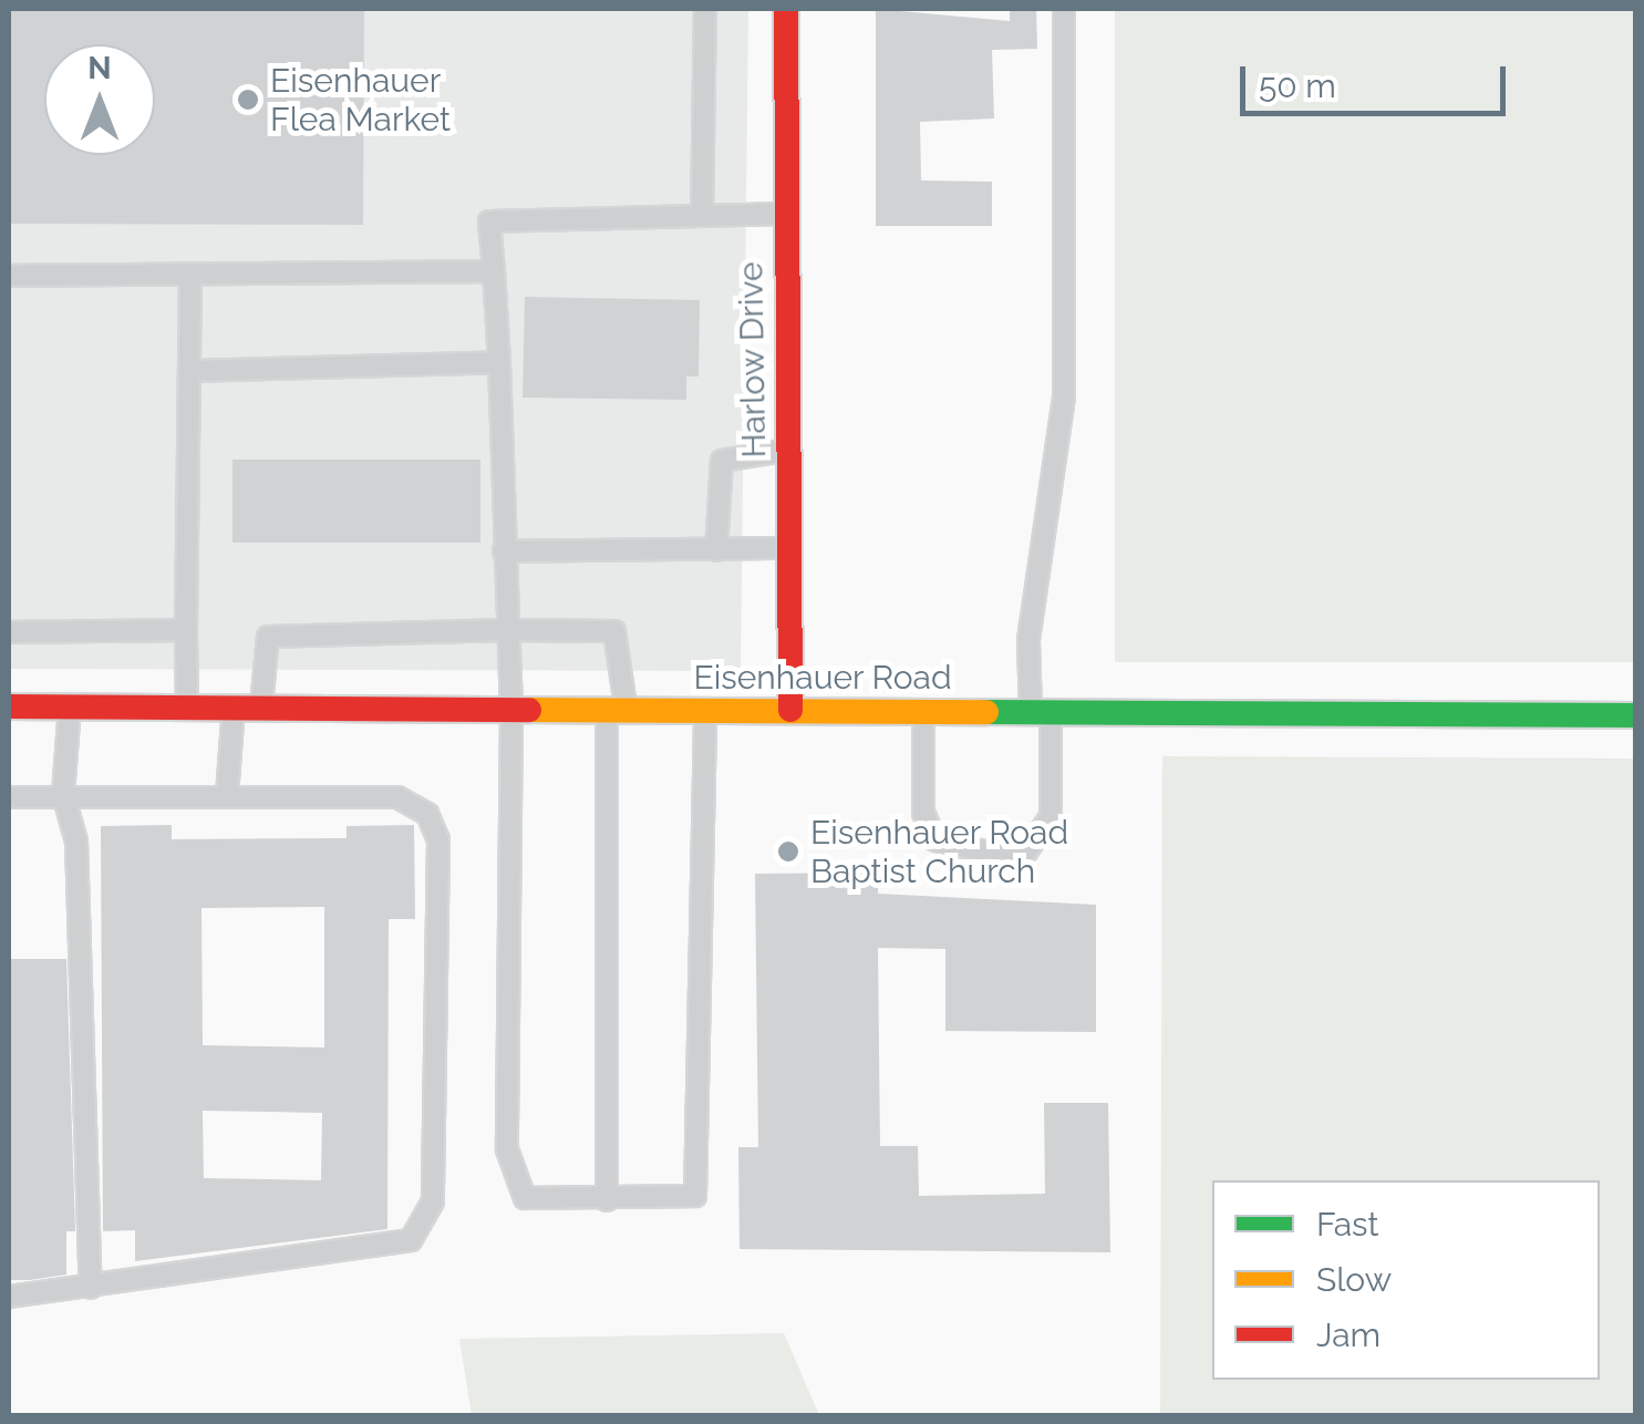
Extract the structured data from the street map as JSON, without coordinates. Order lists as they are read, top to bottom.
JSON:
{
  "streets": {
    "main road": ["Harlow Drive", "Eisenhauer Road"]
  },
  "crossings": [
    ["Harlow Drive", "Eisenhauer Road"]
  ],
  "places": ["Eisenhauer Flea Market", "Eisenhauer Road Baptist Church"],
  "legend": ["Fast", "Slow", "Jam"],
  "scale_bar": "50 m",
  "north": "top"
}
